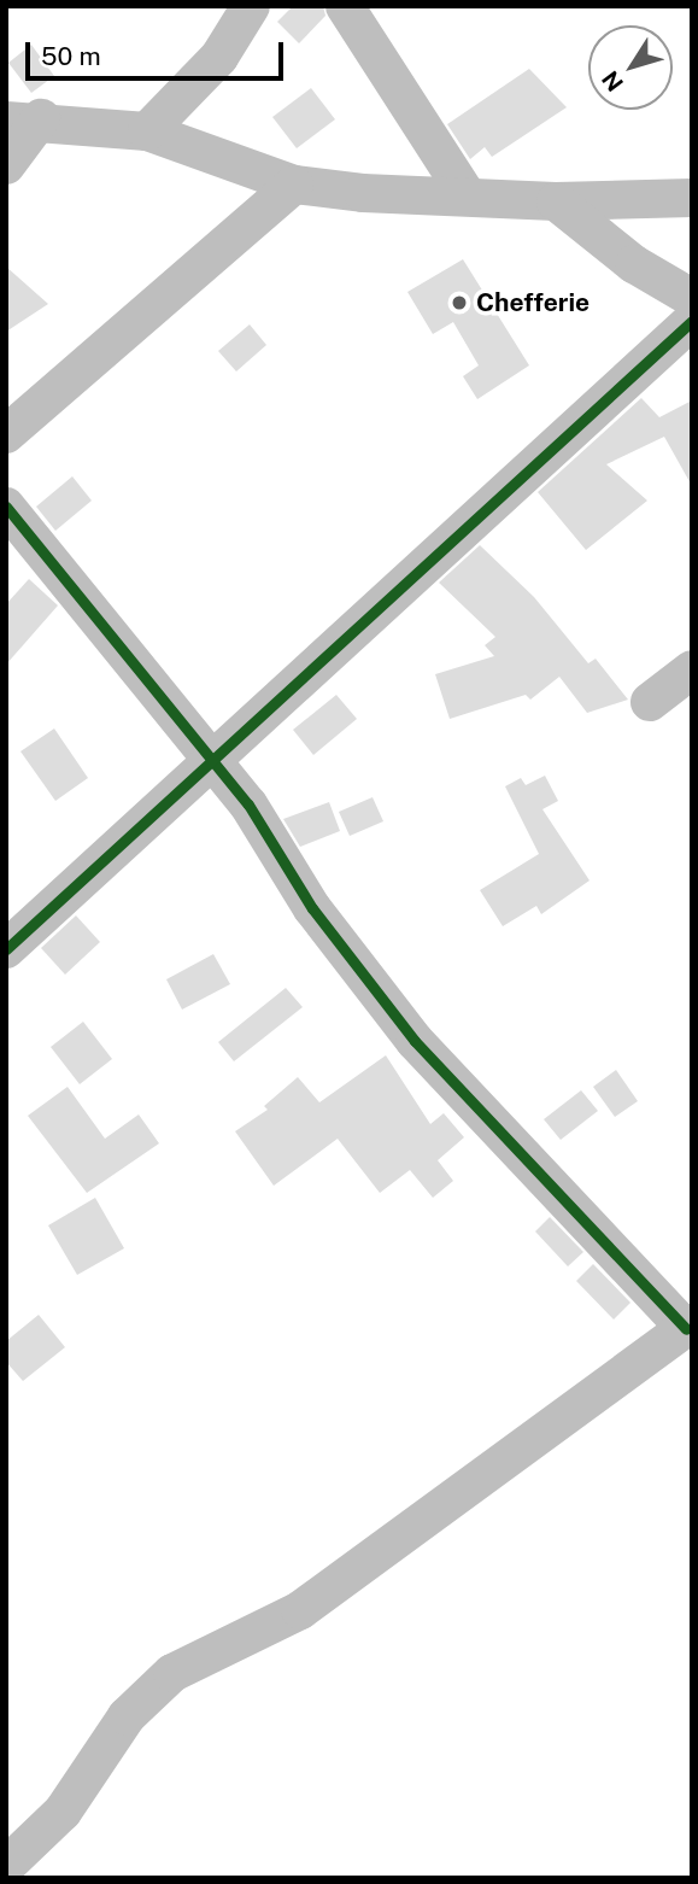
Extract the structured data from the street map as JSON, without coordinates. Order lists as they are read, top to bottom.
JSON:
{
  "places": ["Chefferie"],
  "scale_bar": "50 m",
  "north": "bottom left"
}
